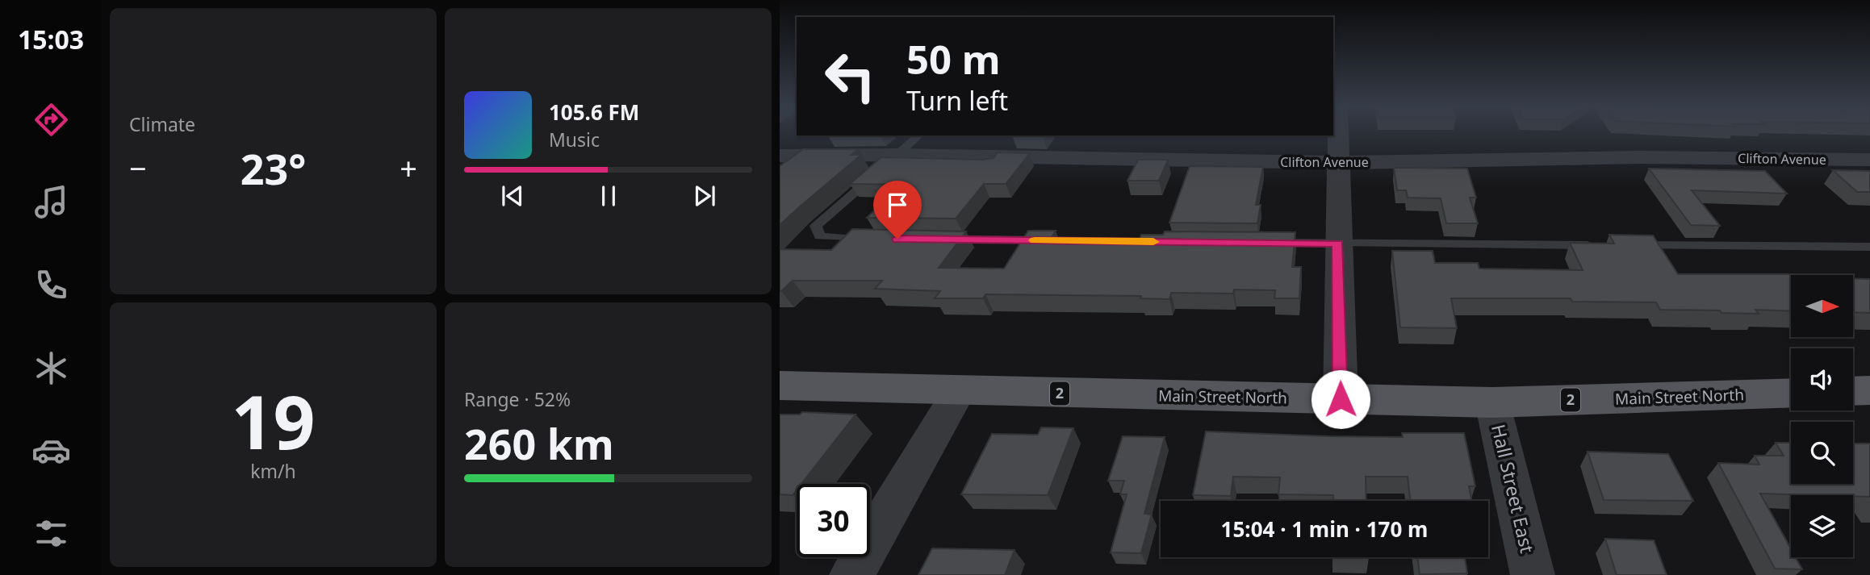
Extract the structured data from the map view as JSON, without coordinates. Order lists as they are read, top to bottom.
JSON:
{
  "streets": {
    "main road": ["2", "Main Street North"],
    "street": ["Clifton Avenue", "Hall Street East"]
  },
  "crossings": [
    ["Main Street North", "Hall Street East"]
  ],
  "north": "right",
  "page": {
    "tabs": "15:03",
    "tile": [
      "Climate",
      ["19", "km/h"],
      ["Range · 52%", "260 km"]
    ],
    "turn": ["50 m", "Turn left"],
    "song": ["105.6 FM", "Music"],
    "heat": ["−", "23°", "+"],
    "limit": "30",
    "trip": "15:04 · 1 min · 170 m"
  }
}
